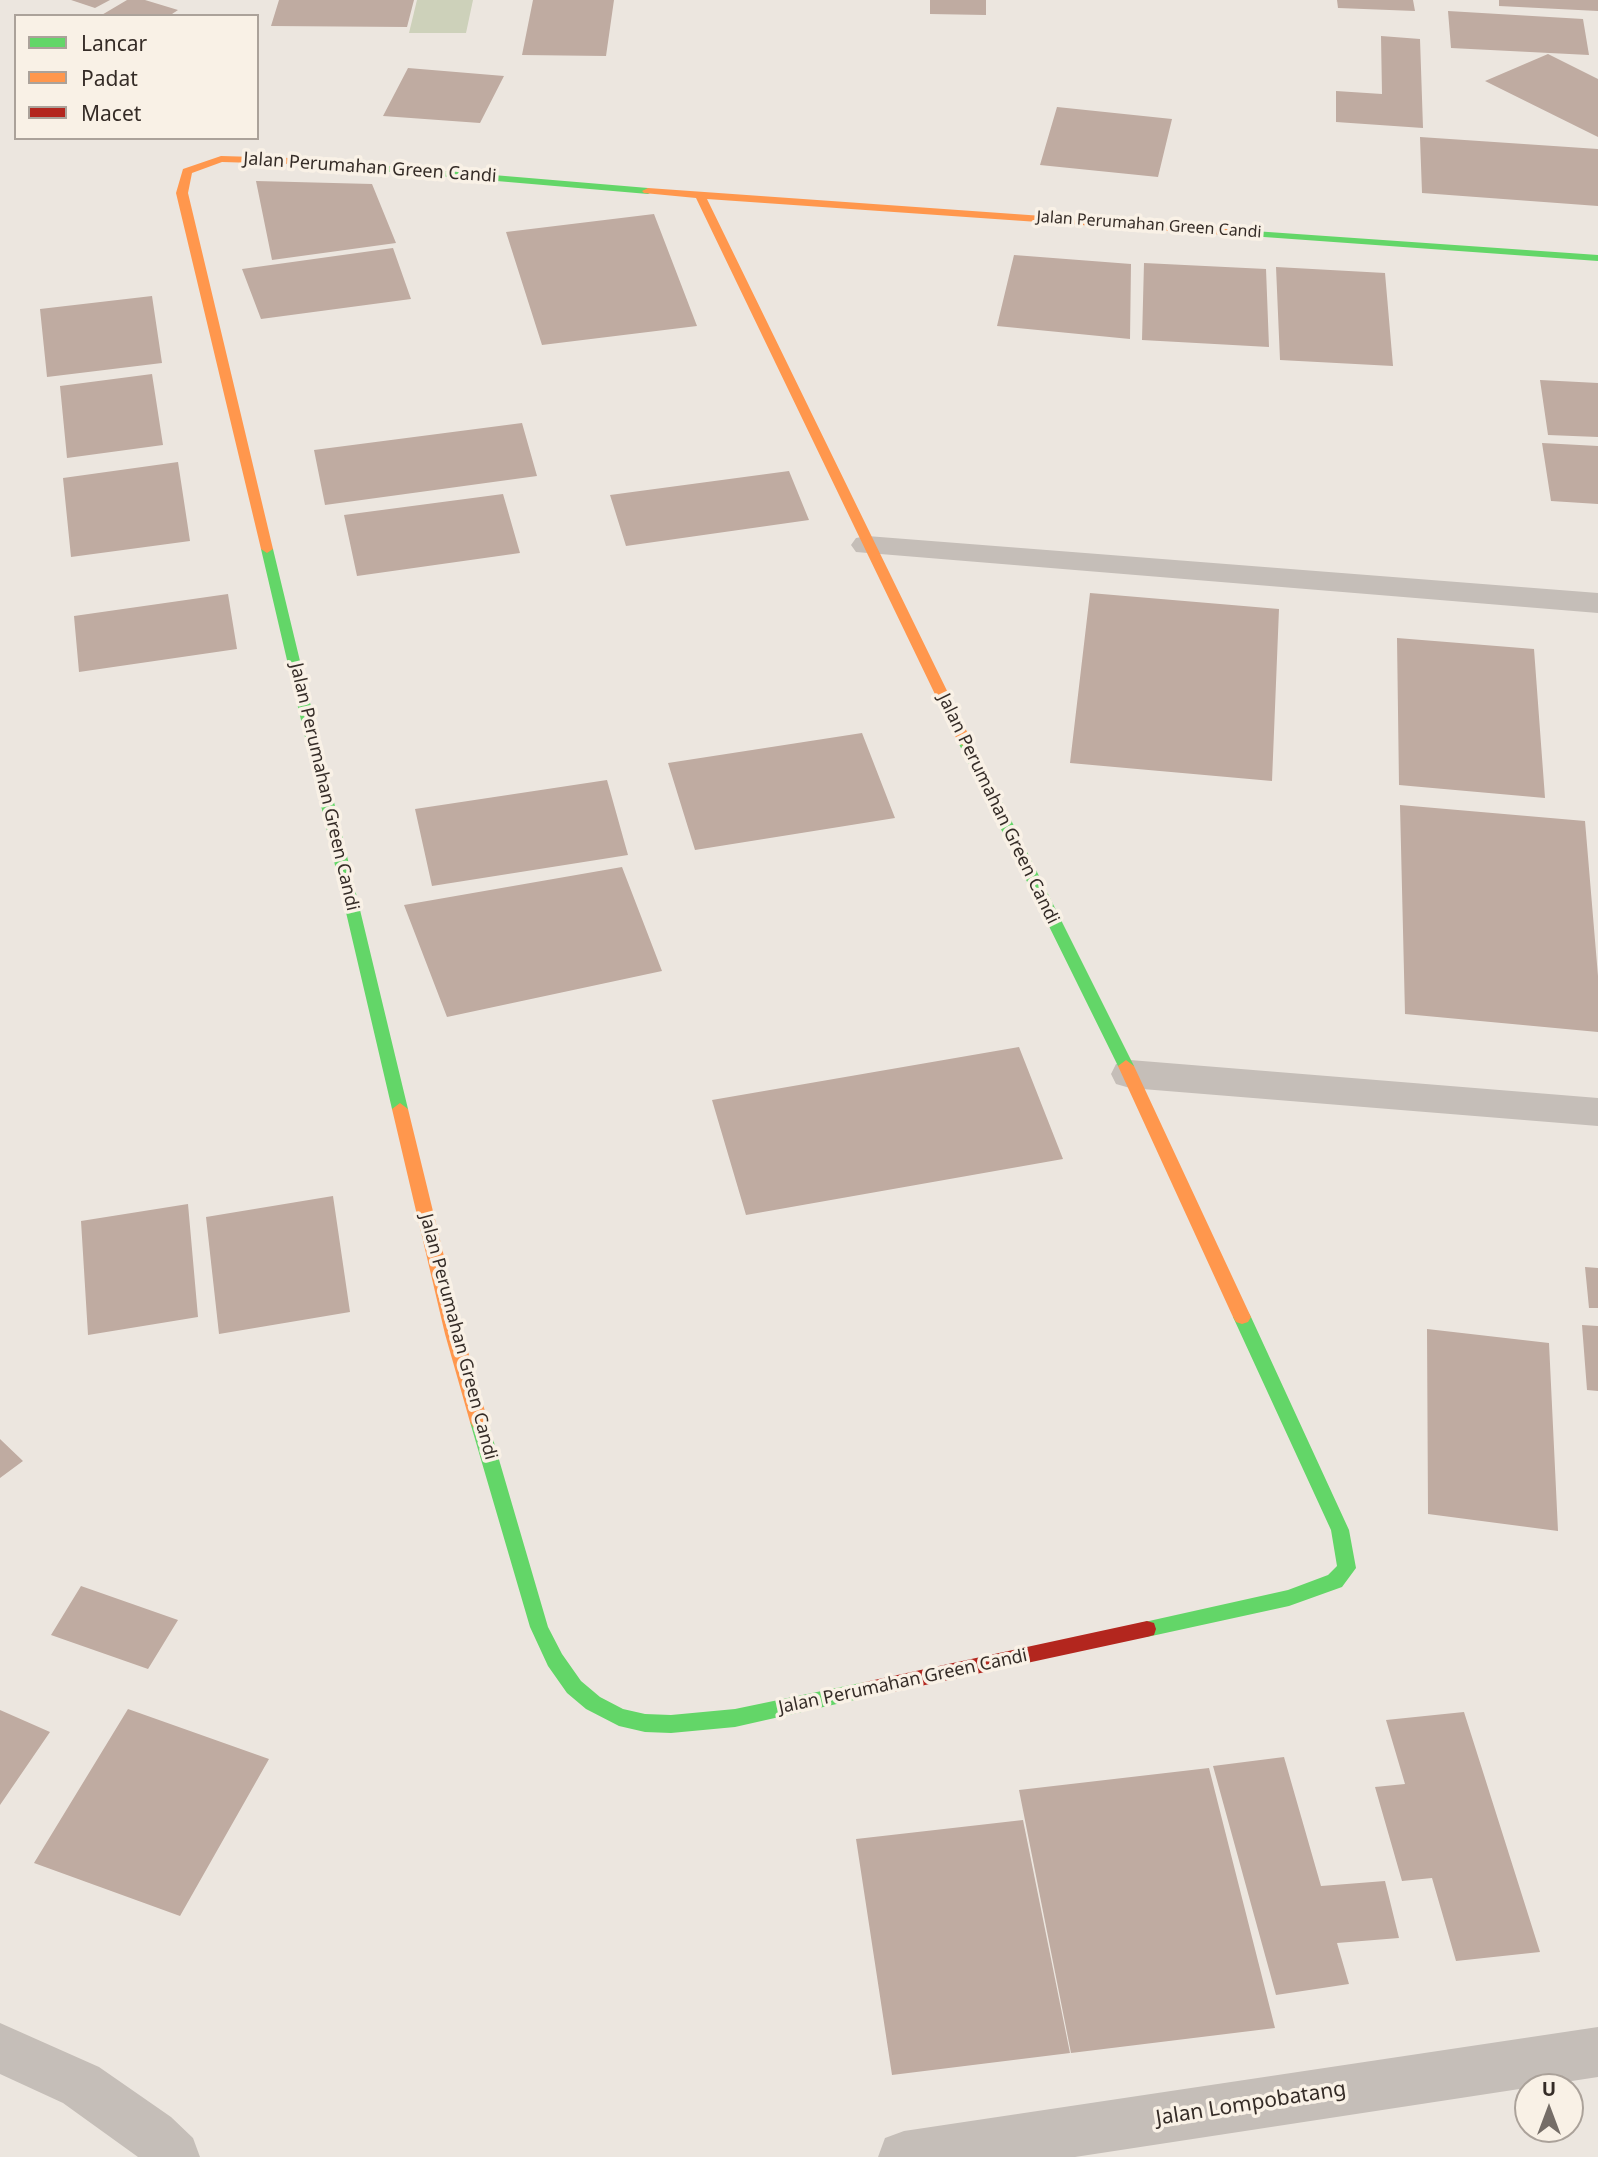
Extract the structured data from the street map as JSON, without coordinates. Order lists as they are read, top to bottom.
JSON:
{
  "streets": {
    "street": ["Jalan Perumahan Green Candi", "Jalan Lompobatang"]
  },
  "legend": ["Lancar", "Padat", "Macet"],
  "north": "top"
}
